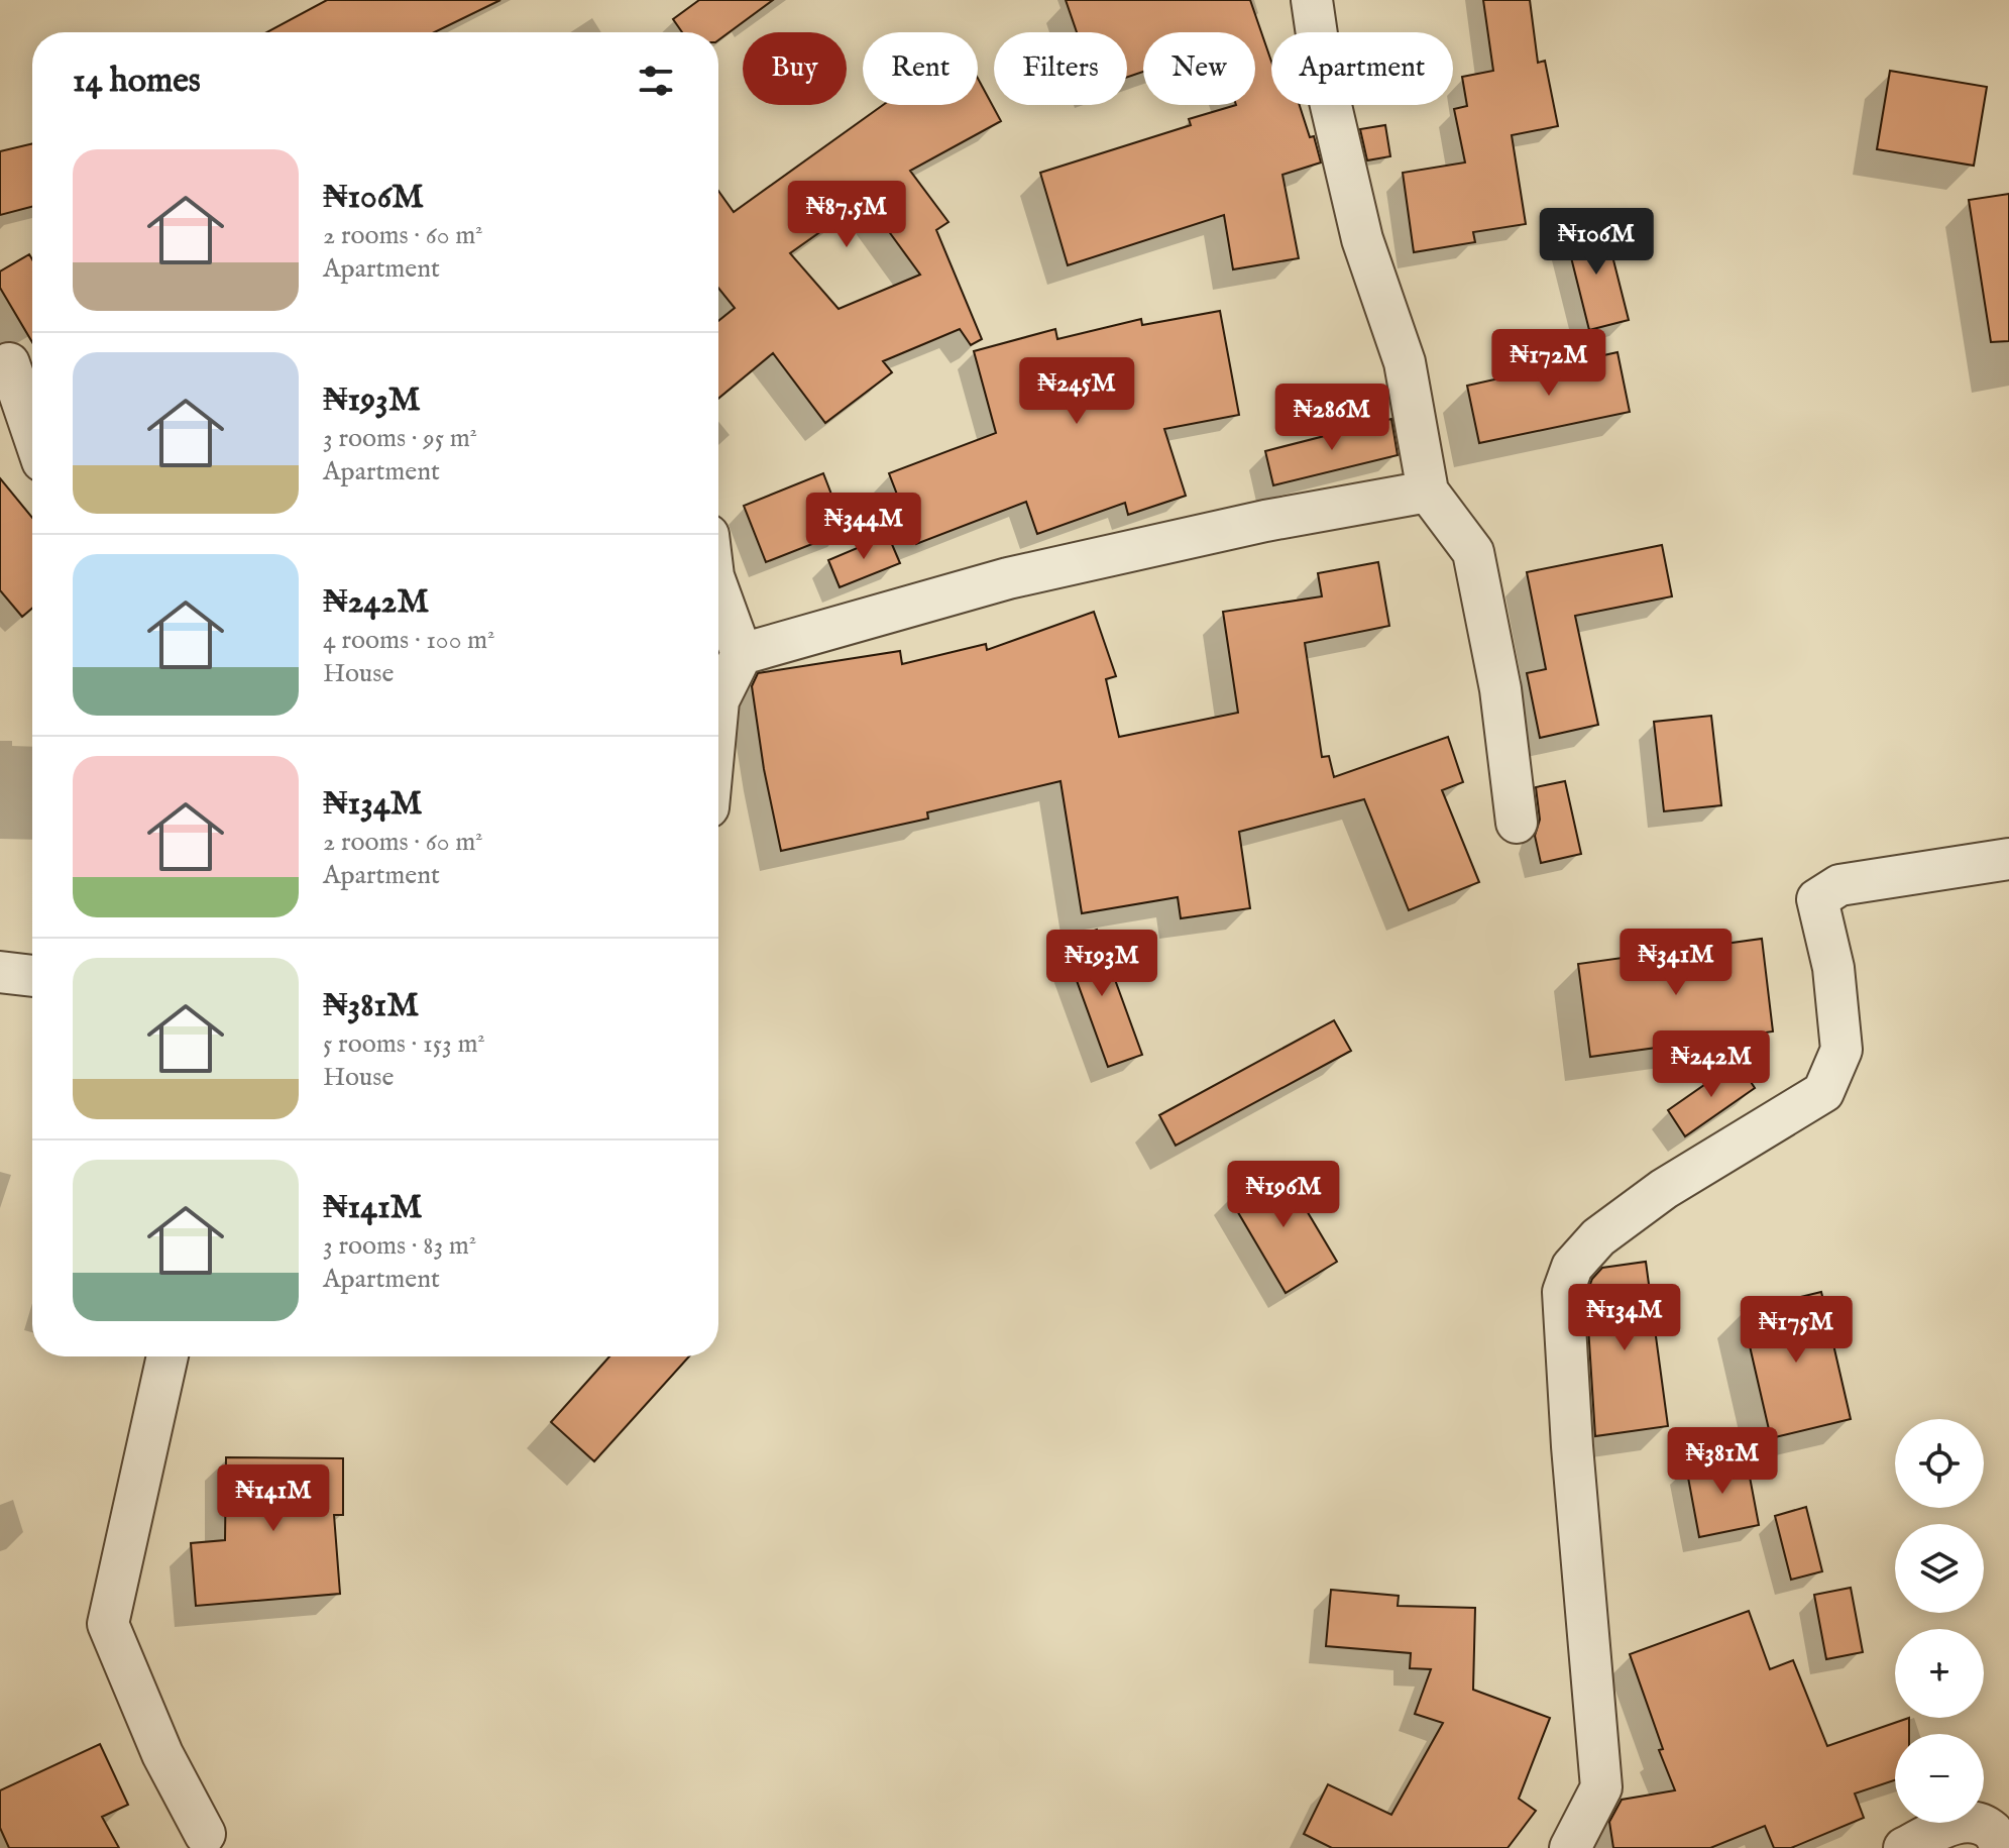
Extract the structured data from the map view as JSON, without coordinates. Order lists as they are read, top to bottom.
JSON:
{
  "page": {
    "chip": [
      "Buy",
      "Rent",
      "Filters",
      "New",
      "Apartment"
    ],
    "heading": "14 homes",
    "list": [
      {
        "name": "₦106M",
        "note": "2 rooms · 60 m² · Apartment"
      },
      {
        "name": "₦193M",
        "note": "3 rooms · 95 m² · Apartment"
      },
      {
        "name": "₦242M",
        "note": "4 rooms · 100 m² · House"
      },
      {
        "name": "₦134M",
        "note": "2 rooms · 60 m² · Apartment"
      },
      {
        "name": "₦381M",
        "note": "5 rooms · 153 m² · House"
      },
      {
        "name": "₦141M",
        "note": "3 rooms · 83 m² · Apartment"
      }
    ],
    "price": [
      "₦87.5M",
      "₦106M",
      "₦172M",
      "₦245M",
      "₦286M",
      "₦344M",
      "₦341M",
      "₦193M",
      "₦242M",
      "₦196M",
      "₦134M",
      "₦175M",
      "₦381M",
      "₦141M"
    ],
    "map_buttons": ["+", "−"]
  }
}
